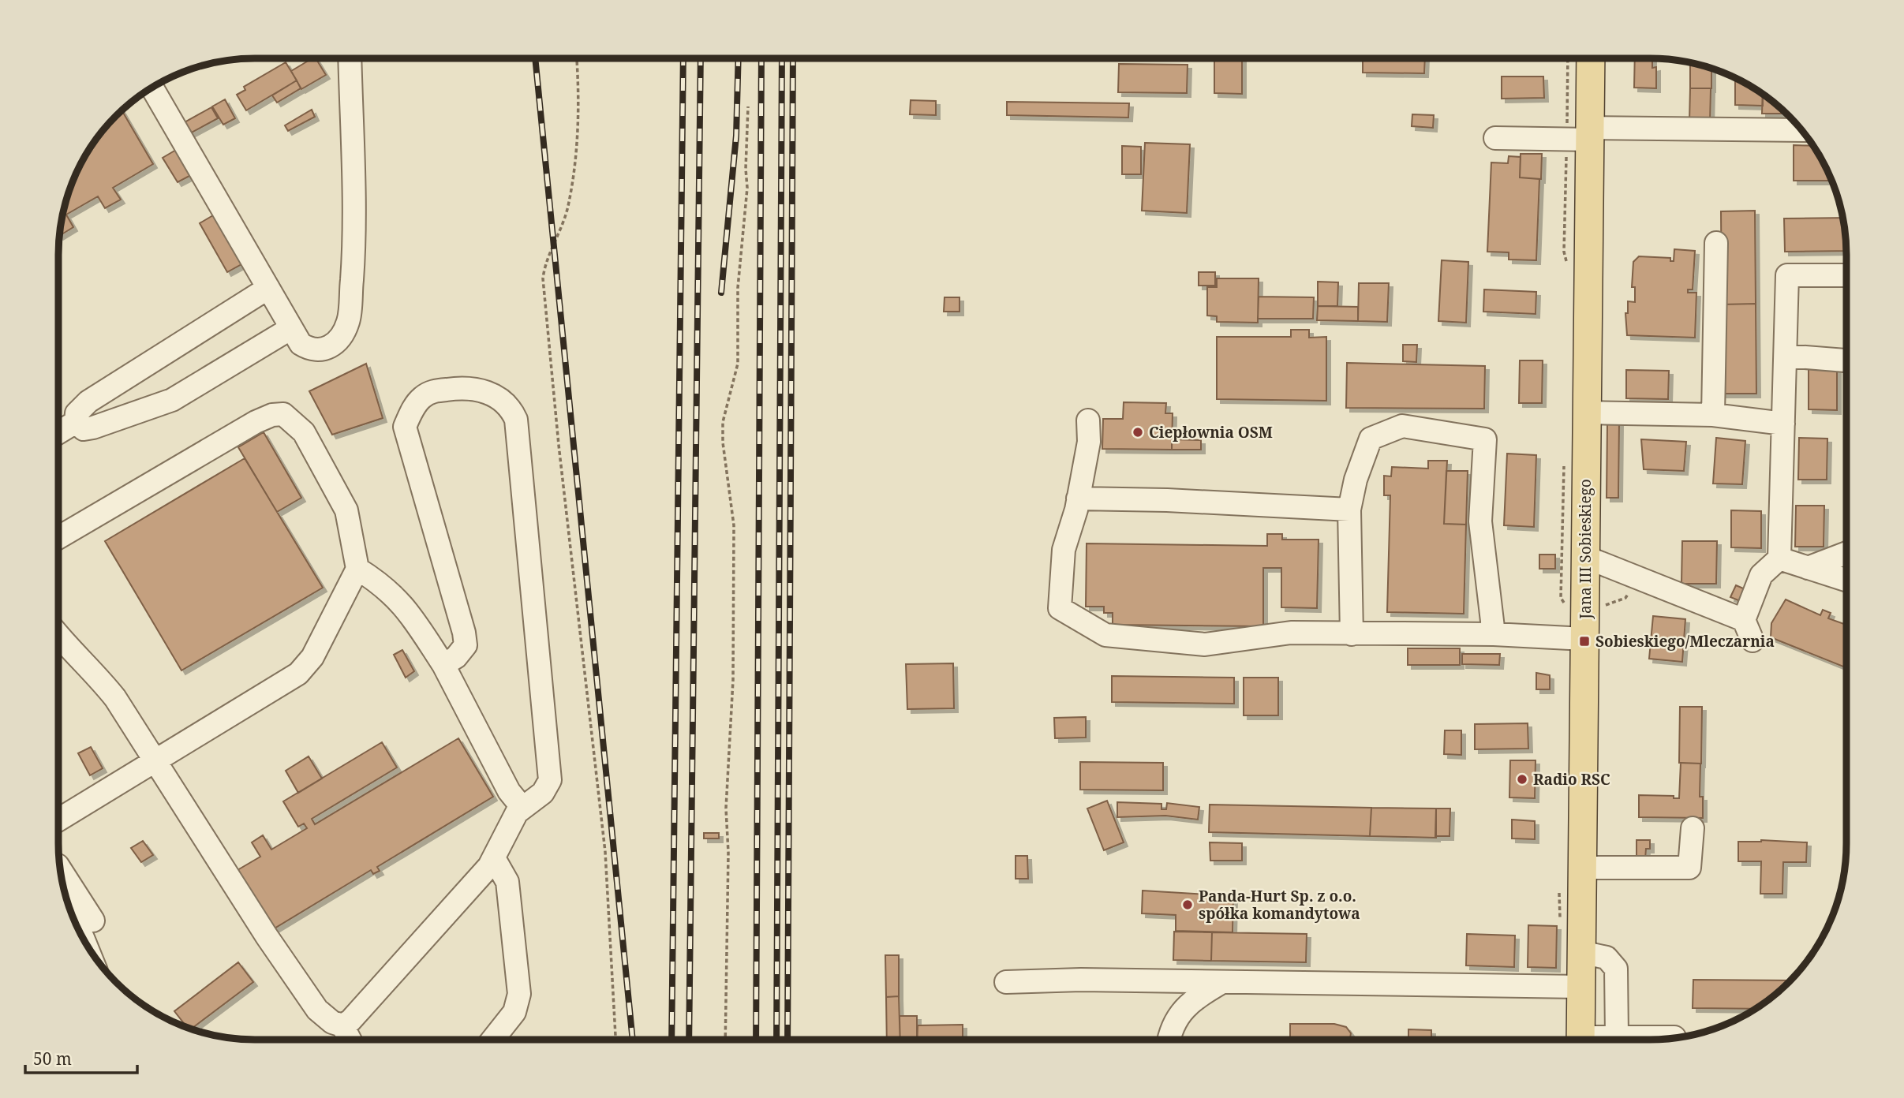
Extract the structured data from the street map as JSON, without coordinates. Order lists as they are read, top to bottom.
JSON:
{
  "streets": {
    "main road": ["Jana III Sobieskiego"]
  },
  "places": {
    "other": ["Ciepłownia OSM", "Radio RSC", "Panda-Hurt Sp. z o.o. spółka komandytowa"],
    "transit": ["Sobieskiego/Mleczarnia"]
  },
  "scale_bar": "50 m"
}
